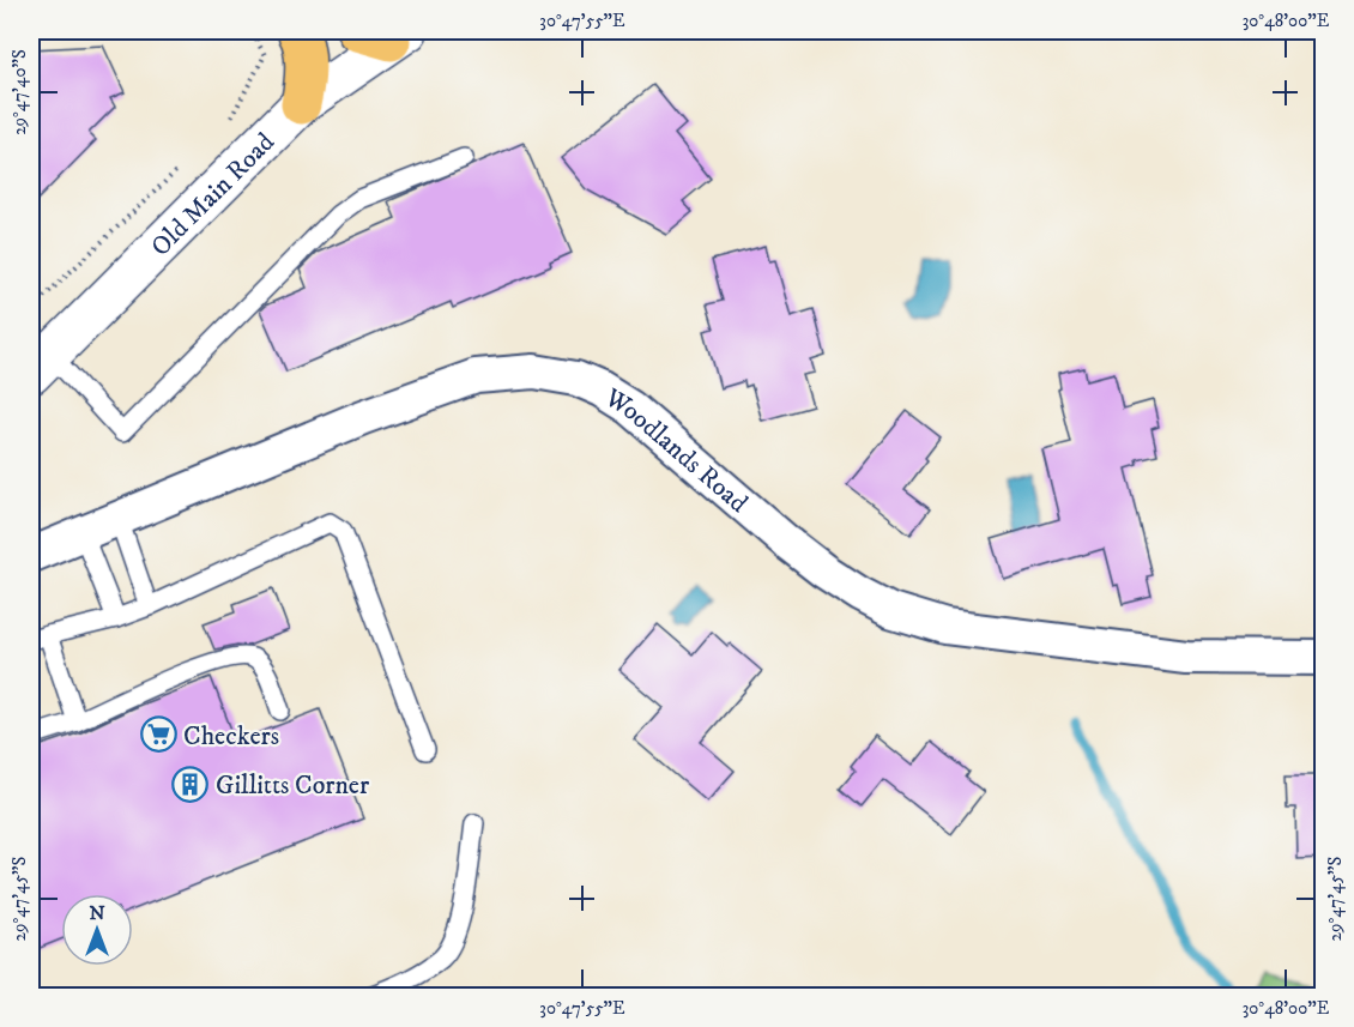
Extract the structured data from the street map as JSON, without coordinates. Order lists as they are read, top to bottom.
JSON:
{
  "streets": {
    "street": ["Old Main Road", "Woodlands Road"]
  },
  "places": {
    "supermarket": ["Checkers"],
    "building": ["Gillitts Corner"]
  },
  "north": "top",
  "coordinates": [
    "30°47'55\"E",
    "30°48'00\"E",
    "29°47'40\"S",
    "29°47'45\"S"
  ]
}
